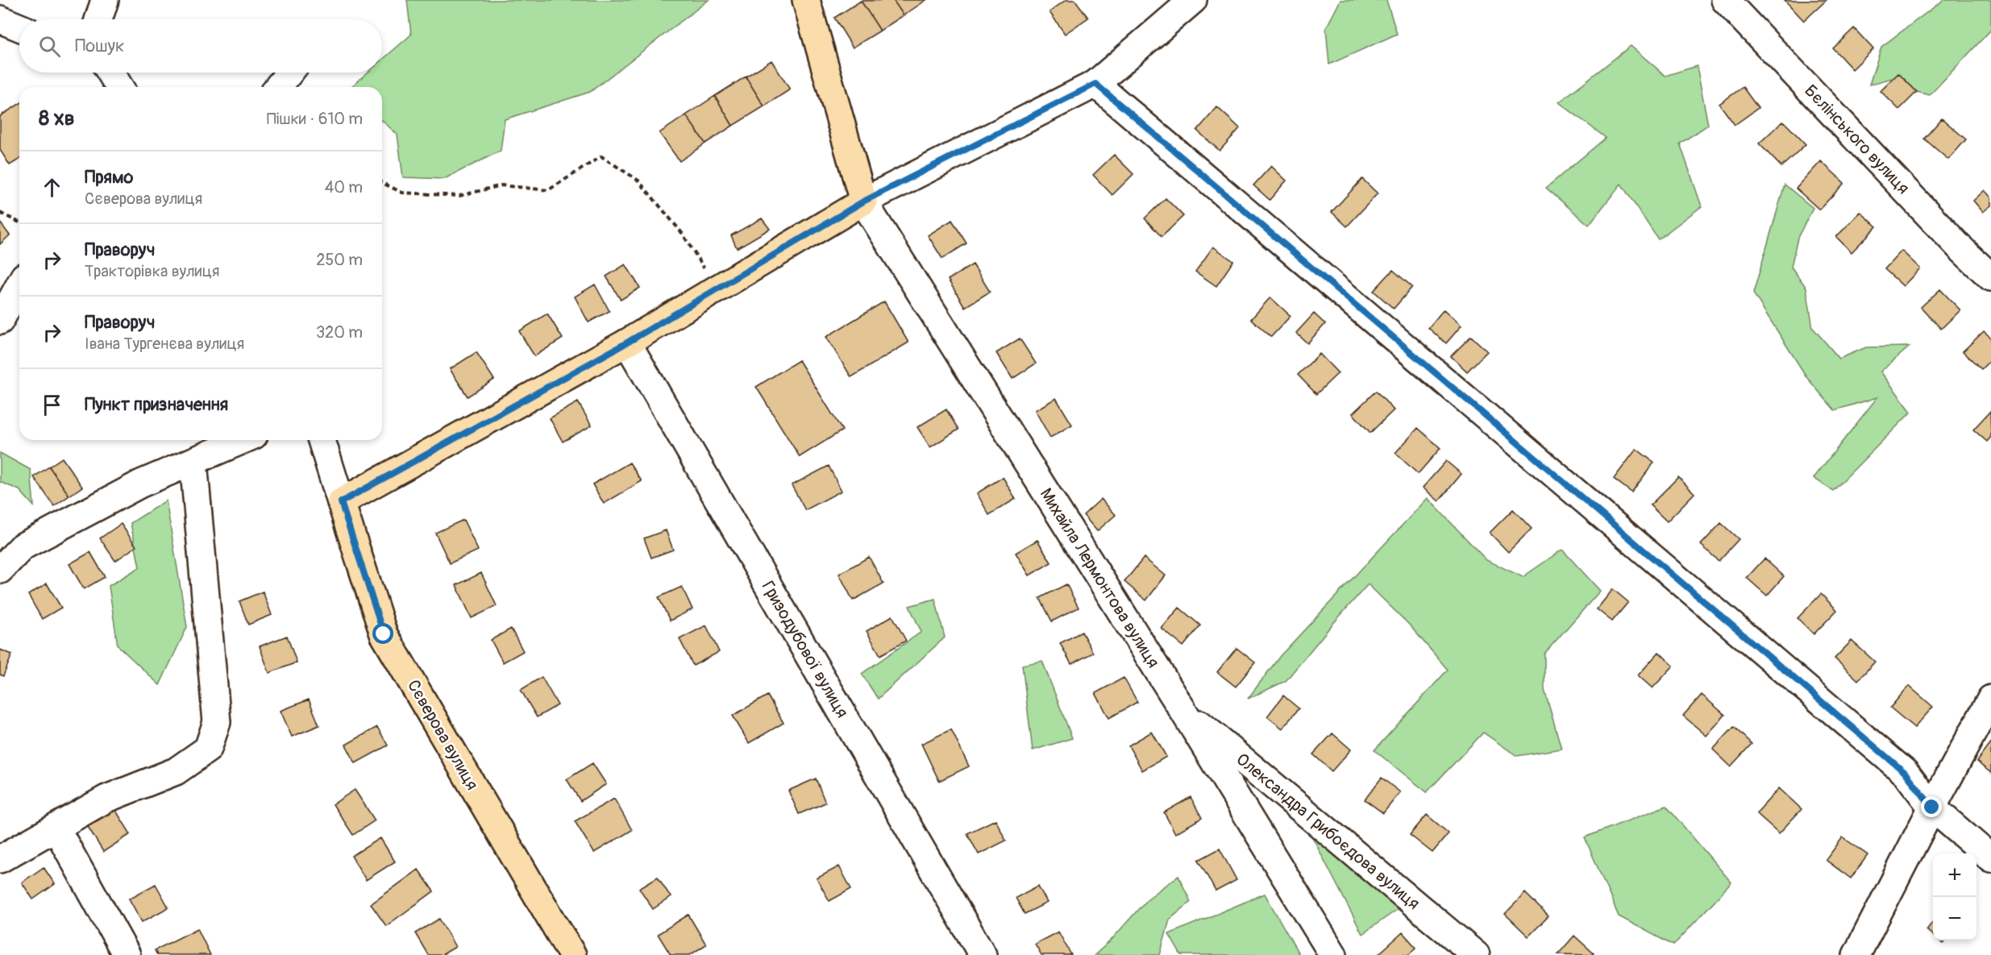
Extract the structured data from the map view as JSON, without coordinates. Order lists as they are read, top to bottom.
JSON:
{
  "streets": {
    "main road": ["Сєверова вулиця"],
    "street": [
      "Бєлінського вулиця",
      "Михайла Лермонтова вулиця",
      "Гризодубової вулиця",
      "Олександра Грибоєдова вулиця"
    ]
  },
  "crossings": [
    ["Михайла Лермонтова вулиця", "Олександра Грибоєдова вулиця"]
  ],
  "page": {
    "search": "Пошук",
    "heading": ["8 хв", "Пішки · 610 m"],
    "list": [
      ["Прямо", "Сєверова вулиця", "40 m"],
      ["Праворуч", "Тракторівка вулиця", "250 m"],
      ["Праворуч", "Івана Тургенєва вулиця", "320 m"],
      "Пункт призначення"
    ],
    "map_buttons": ["+", "−"]
  }
}
